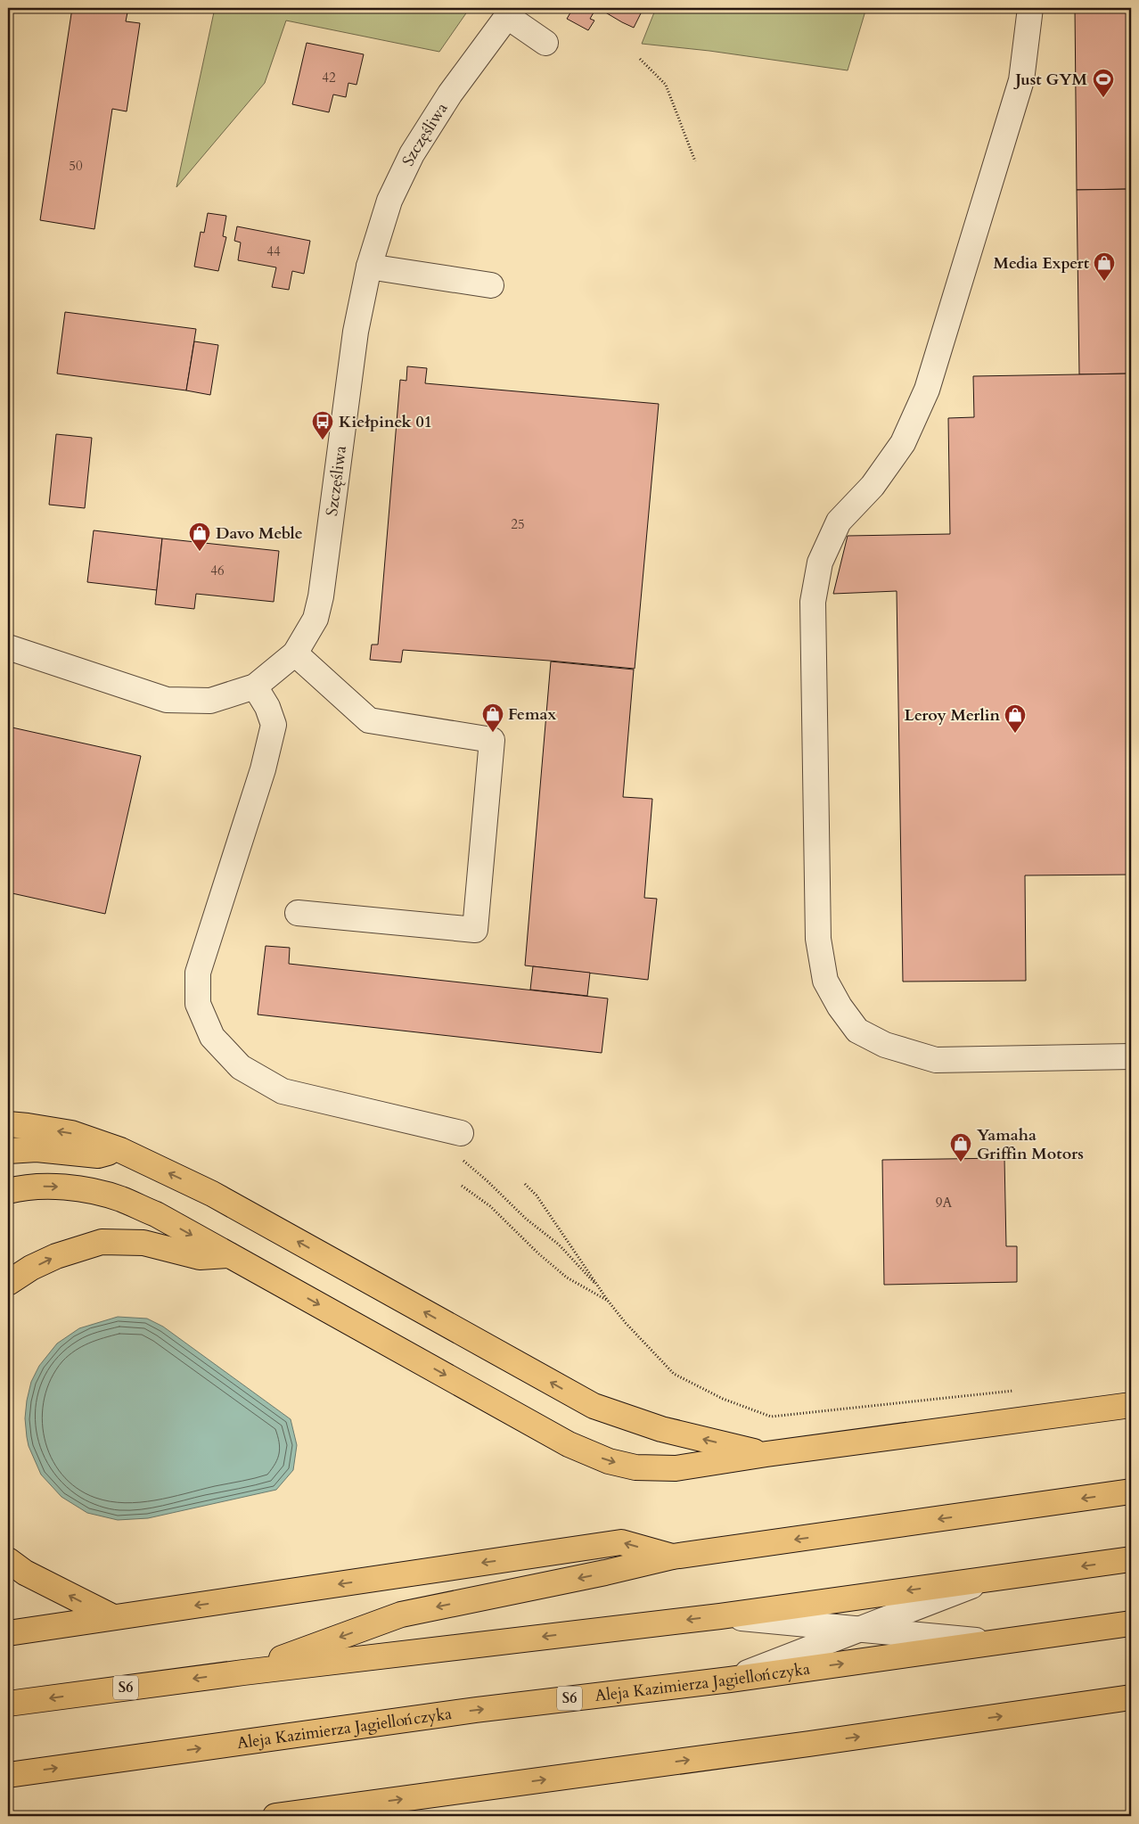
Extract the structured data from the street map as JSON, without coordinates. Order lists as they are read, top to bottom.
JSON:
{
  "streets": {
    "highway": ["Aleja Kazimierza Jagiellończyka", "S6"],
    "street": ["Szczęśliwa"]
  },
  "places": {
    "sports": ["Just GYM"],
    "shop": [
      "Media Expert",
      "Davo Meble",
      "Femax",
      "Leroy Merlin",
      "Yamaha Griffin Motors"
    ],
    "bus stop": ["Kiełpinek 01"]
  },
  "house_numbers": [
    "42",
    "50",
    "44",
    "25",
    "46",
    "9A"
  ]
}
